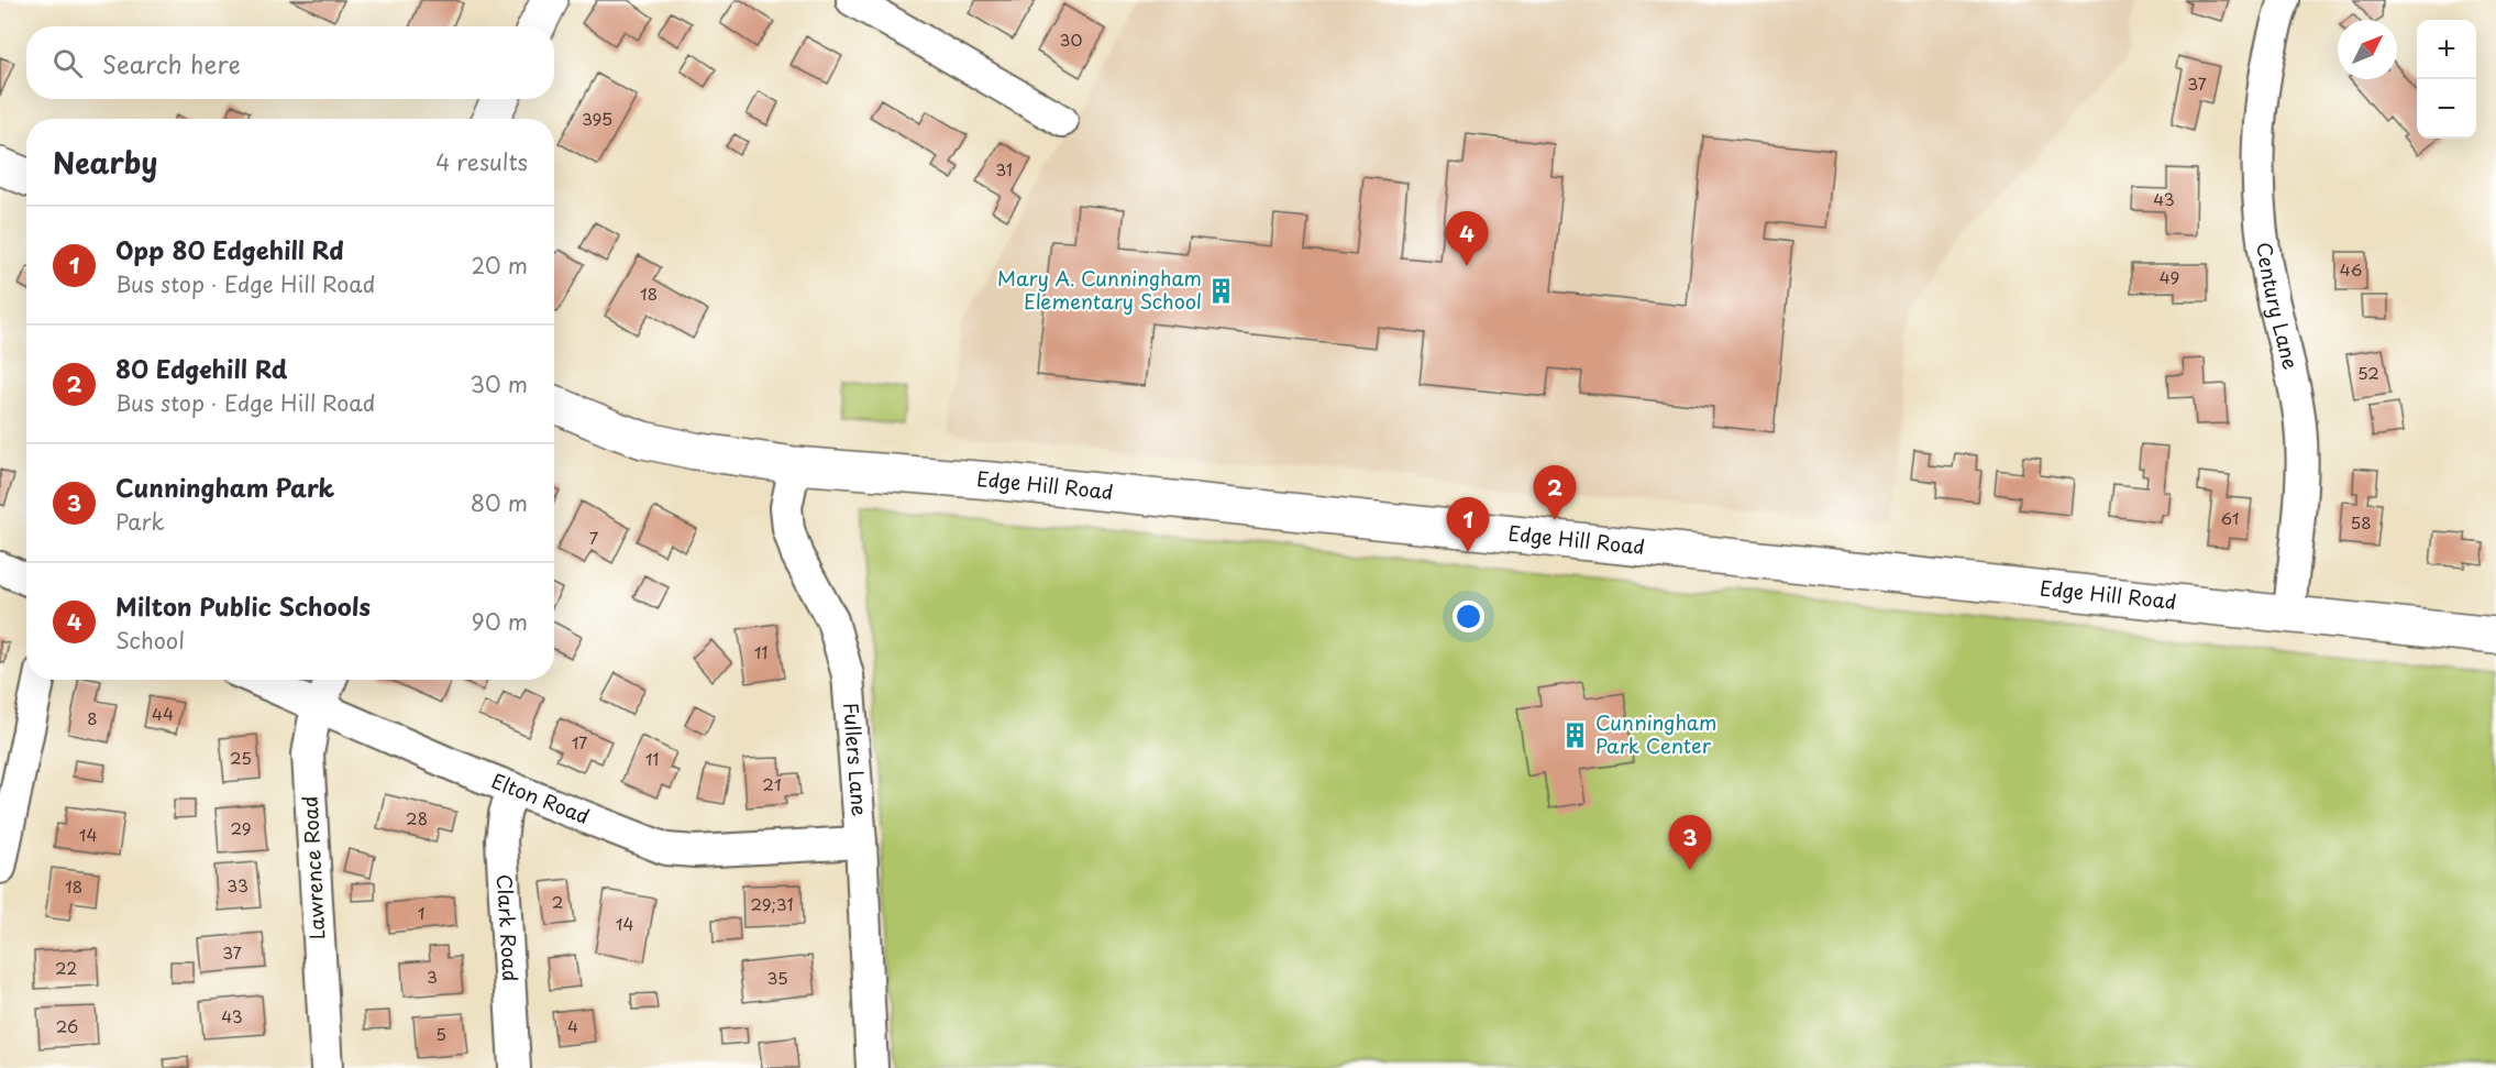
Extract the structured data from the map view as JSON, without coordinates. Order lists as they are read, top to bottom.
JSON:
{
  "streets": {
    "street": [
      "Century Lane",
      "Edge Hill Road",
      "Fullers Lane",
      "Elton Road",
      "Lawrence Road",
      "Clark Road"
    ]
  },
  "crossings": [
    ["Century Lane", "Edge Hill Road"],
    ["Edge Hill Road", "Fullers Lane"],
    ["Fullers Lane", "Elton Road"],
    ["Elton Road", "Lawrence Road"],
    ["Elton Road", "Clark Road"]
  ],
  "places": {
    "building": ["Mary A. Cunningham Elementary School", "Cunningham Park Center"]
  },
  "house_numbers": [
    "30",
    "37",
    "395",
    "31",
    "43",
    "46",
    "49",
    "18",
    "52",
    "61",
    "58",
    "7",
    "11",
    "44",
    "8",
    "17",
    "25",
    "11",
    "21",
    "28",
    "29",
    "14",
    "33",
    "18",
    "2",
    "29;31",
    "1",
    "14",
    "37",
    "22",
    "3",
    "35",
    "43",
    "26",
    "4",
    "5"
  ],
  "north": "top right",
  "page": {
    "map_buttons": ["+", "−"],
    "search": "Search here",
    "heading": ["Nearby", "4 results"],
    "list": [
      {
        "mark": "1",
        "name": "Opp 80 Edgehill Rd",
        "note": "Bus stop · Edge Hill Road",
        "value": "20 m"
      },
      {
        "mark": "2",
        "name": "80 Edgehill Rd",
        "note": "Bus stop · Edge Hill Road",
        "value": "30 m"
      },
      {
        "mark": "3",
        "name": "Cunningham Park",
        "note": "Park",
        "value": "80 m"
      },
      {
        "mark": "4",
        "name": "Milton Public Schools",
        "note": "School",
        "value": "90 m"
      }
    ],
    "pins": [
      "4",
      "2",
      "1",
      "3"
    ]
  }
}
